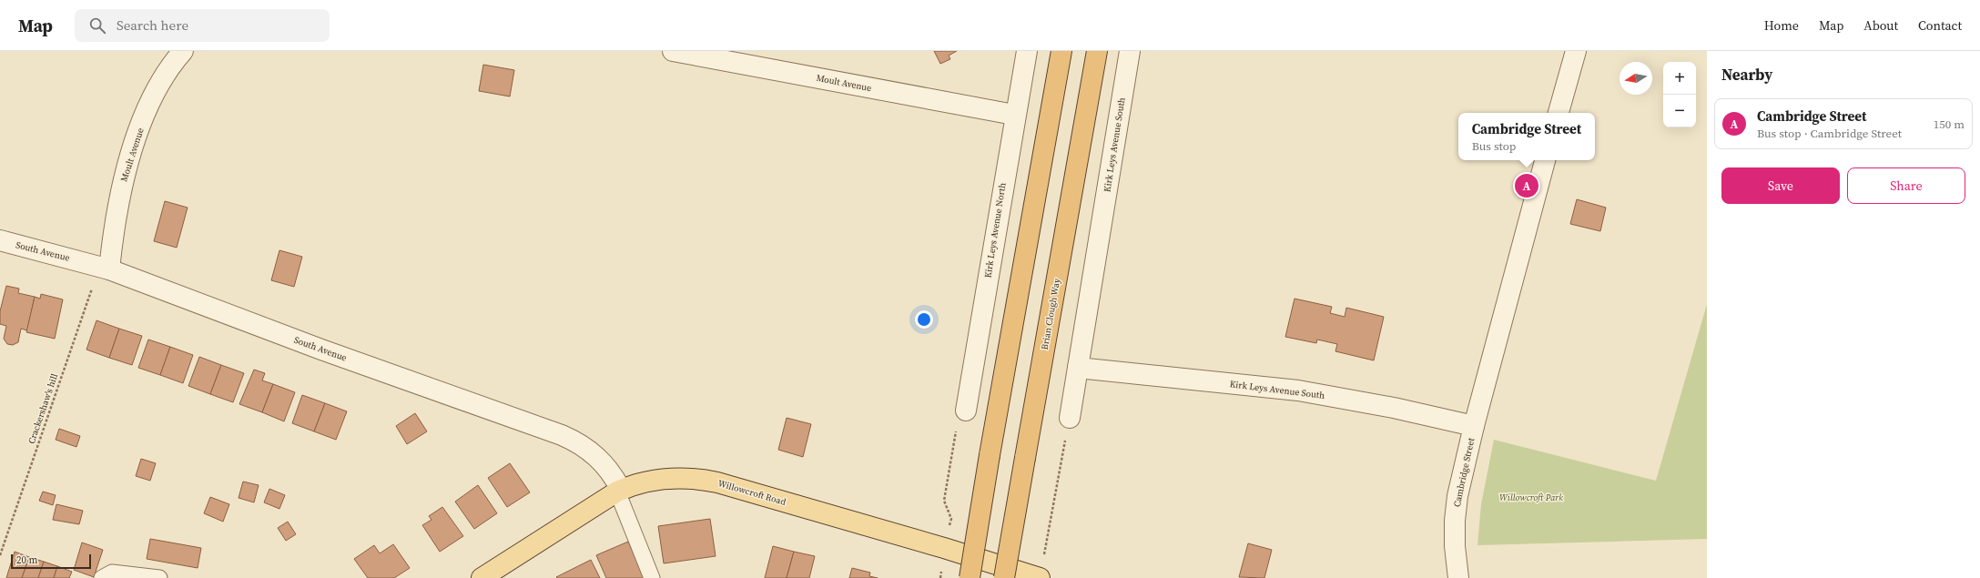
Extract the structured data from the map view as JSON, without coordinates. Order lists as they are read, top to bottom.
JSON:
{
  "streets": {
    "highway": ["Brian Clough Way"],
    "main road": ["Willowcroft Road"],
    "street": [
      "Moult Avenue",
      "Kirk Leys Avenue South",
      "Kirk Leys Avenue North",
      "South Avenue",
      "Cambridge Street"
    ],
    "path": ["Crackershaw's hill"]
  },
  "crossings": [
    ["Moult Avenue", "Kirk Leys Avenue North"],
    ["Moult Avenue", "South Avenue"],
    ["Moult Avenue", "Crackershaw's hill"],
    ["Kirk Leys Avenue South", "Cambridge Street"],
    ["South Avenue", "Crackershaw's hill"],
    ["South Avenue", "Willowcroft Road"]
  ],
  "parks": ["Willowcroft Park"],
  "scale_bar": "20 m",
  "north": "left",
  "page": {
    "header": "Map",
    "search": "Search here",
    "nav": [
      "Home",
      "Map",
      "About",
      "Contact"
    ],
    "heading": "Nearby",
    "map_buttons": ["+", "−"],
    "list": [
      {
        "mark": "A",
        "name": "Cambridge Street",
        "note": "Bus stop · Cambridge Street",
        "value": "150 m"
      }
    ],
    "popup": ["Cambridge Street", "Bus stop"],
    "buttons": ["Save", "Share"],
    "pins": "A",
    "scale": "20 m"
  }
}
